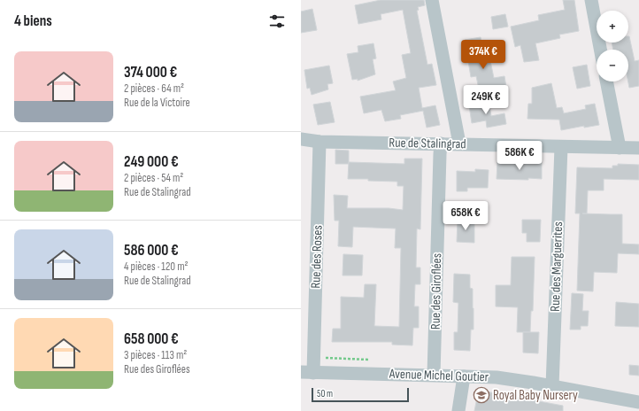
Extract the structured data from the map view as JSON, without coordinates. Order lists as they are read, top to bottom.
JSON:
{
  "streets": {
    "street": [
      "Rue de Stalingrad",
      "Rue des Roses",
      "Rue des Marguerites",
      "Rue des Giroflées",
      "Avenue Michel Goutier"
    ]
  },
  "crossings": [
    ["Rue de Stalingrad", "Rue des Roses"],
    ["Rue de Stalingrad", "Rue des Marguerites"],
    ["Rue de Stalingrad", "Rue des Giroflées"],
    ["Rue des Roses", "Avenue Michel Goutier"],
    ["Rue des Marguerites", "Avenue Michel Goutier"],
    ["Rue des Giroflées", "Avenue Michel Goutier"]
  ],
  "places": {
    "school or university": ["Royal Baby Nursery"]
  },
  "scale_bar": "50 m",
  "page": {
    "heading": "4 biens",
    "map_buttons": ["+", "−"],
    "price": [
      "374K €",
      "249K €",
      "586K €",
      "658K €"
    ],
    "list": [
      {
        "name": "374 000 €",
        "note": "2 pièces · 64 m² · Rue de la Victoire"
      },
      {
        "name": "249 000 €",
        "note": "2 pièces · 54 m² · Rue de Stalingrad"
      },
      {
        "name": "586 000 €",
        "note": "4 pièces · 120 m² · Rue de Stalingrad"
      },
      {
        "name": "658 000 €",
        "note": "3 pièces · 113 m² · Rue des Giroflées"
      }
    ],
    "scale": "50 m"
  }
}
